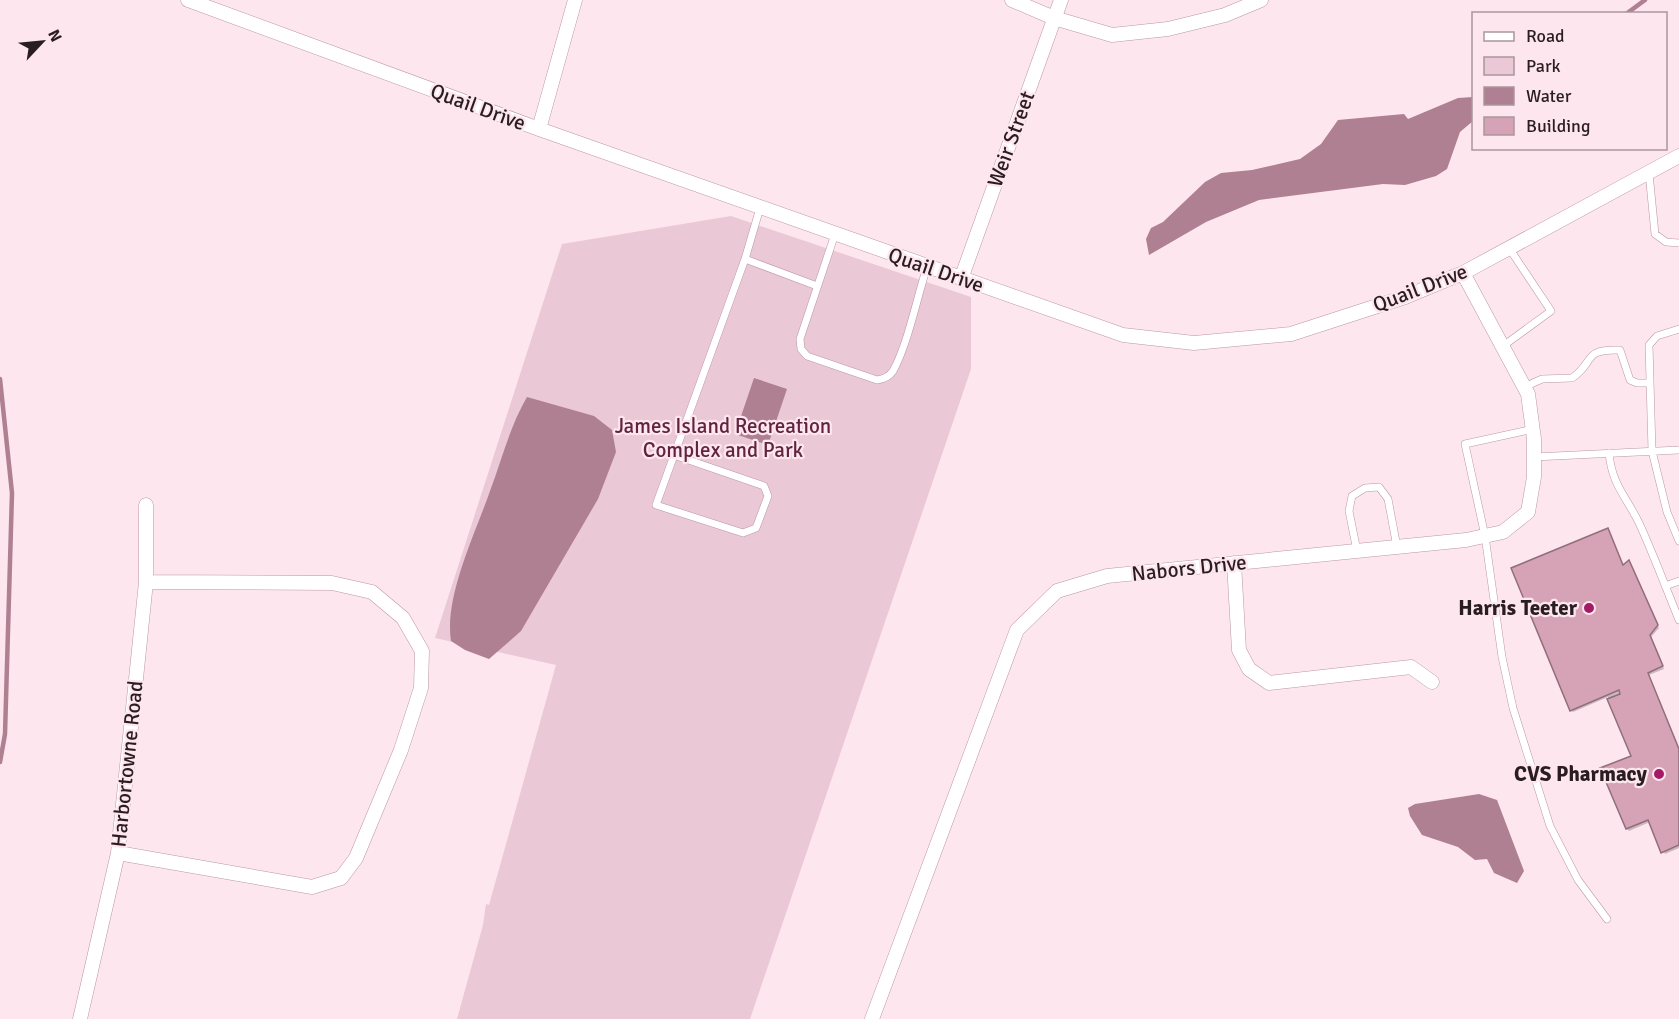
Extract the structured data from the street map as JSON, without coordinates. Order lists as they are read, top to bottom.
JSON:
{
  "streets": {
    "street": [
      "Quail Drive",
      "Weir Street",
      "Nabors Drive",
      "Harbortowne Road"
    ]
  },
  "crossings": [
    ["Quail Drive", "Weir Street"],
    ["Quail Drive", "Nabors Drive"]
  ],
  "parks": ["James Island Recreation Complex and Park"],
  "places": ["Harris Teeter", "CVS Pharmacy"],
  "legend": [
    "Road",
    "Park",
    "Water",
    "Building"
  ],
  "north": "top right"
}
